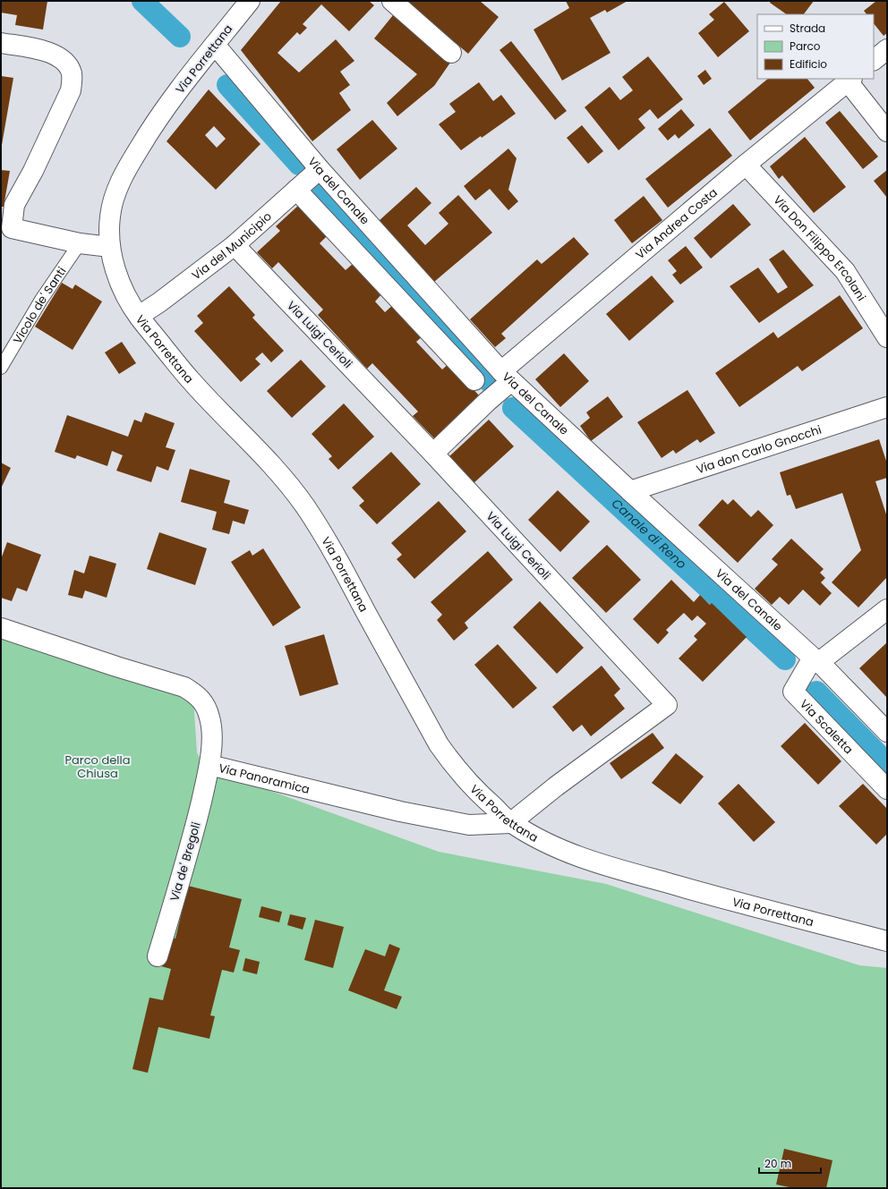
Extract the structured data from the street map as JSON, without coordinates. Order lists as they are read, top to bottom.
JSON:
{
  "streets": {
    "street": [
      "Via Porrettana",
      "Via del Canale",
      "Via Andrea Costa",
      "Via del Municipio",
      "Via Don Filippo Ercolani",
      "Via Luigi Cerioli",
      "Via don Carlo Gnocchi",
      "Via Scaletta",
      "Via Panoramica",
      "Via de' Bregoli"
    ],
    "lane": ["Vicolo de' Santi"]
  },
  "crossings": [
    ["Via Porrettana", "Via del Canale"],
    ["Via Porrettana", "Via del Municipio"],
    ["Via Porrettana", "Via Luigi Cerioli"],
    ["Via Porrettana", "Via Panoramica"],
    ["Via del Canale", "Via Andrea Costa"],
    ["Via del Canale", "Via del Municipio"],
    ["Via del Canale", "Via don Carlo Gnocchi"],
    ["Via del Canale", "Via Scaletta"],
    ["Via Andrea Costa", "Via Don Filippo Ercolani"],
    ["Via Andrea Costa", "Via Luigi Cerioli"],
    ["Via del Municipio", "Via Luigi Cerioli"],
    ["Via Luigi Cerioli", "Via Panoramica"],
    ["Via Panoramica", "Via de' Bregoli"]
  ],
  "water": ["Canale di Reno"],
  "parks": ["Parco della Chiusa"],
  "legend": ["Strada", "Parco", "Edificio"],
  "scale_bar": "20 m"
}
